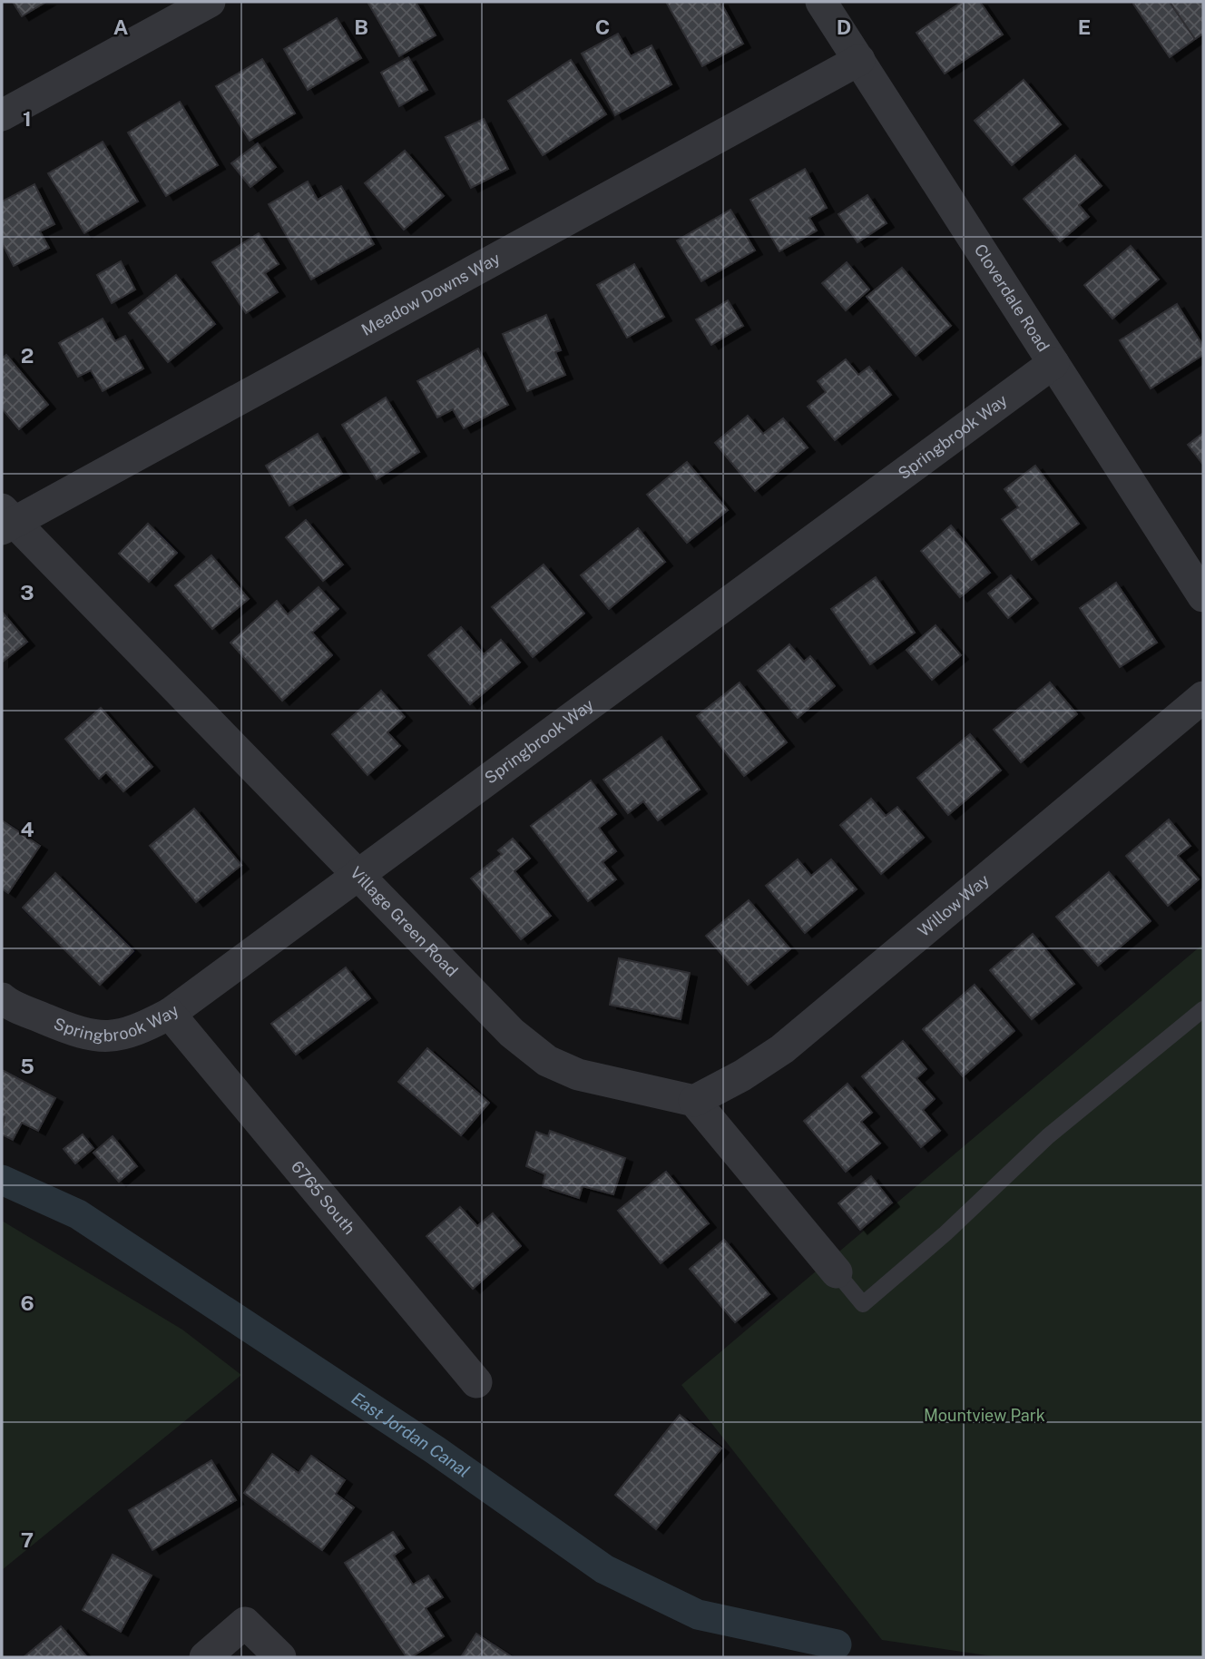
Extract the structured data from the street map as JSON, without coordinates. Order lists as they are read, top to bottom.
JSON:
{
  "streets": {
    "street": [
      "Meadow Downs Way",
      "Cloverdale Road",
      "Springbrook Way",
      "Willow Way",
      "Village Green Road",
      "6765 South"
    ]
  },
  "crossings": [
    ["Meadow Downs Way", "Cloverdale Road"],
    ["Meadow Downs Way", "Village Green Road"],
    ["Cloverdale Road", "Springbrook Way"],
    ["Springbrook Way", "Village Green Road"],
    ["Springbrook Way", "6765 South"],
    ["Willow Way", "Village Green Road"]
  ],
  "water": ["East Jordan Canal"],
  "parks": ["Mountview Park"],
  "grid": {
    "columns": [
      "A",
      "B",
      "C",
      "D",
      "E"
    ],
    "rows": [
      "1",
      "2",
      "3",
      "4",
      "5",
      "6",
      "7"
    ]
  }
}
